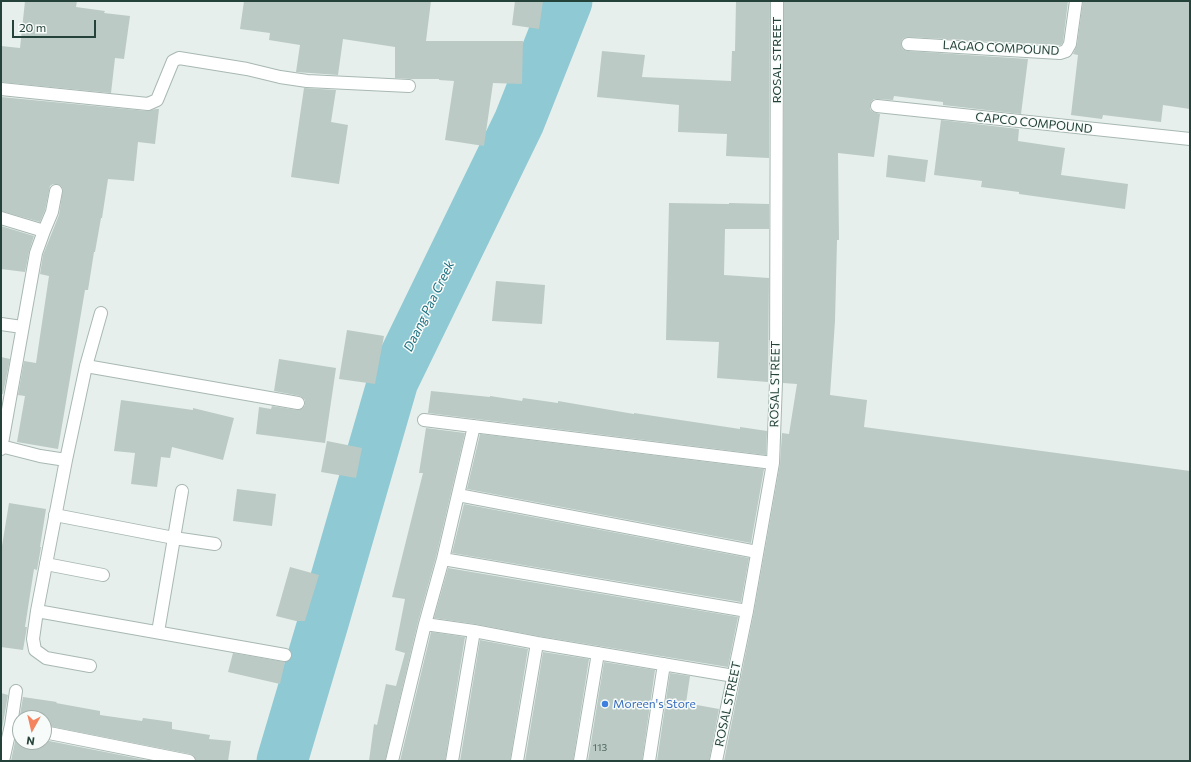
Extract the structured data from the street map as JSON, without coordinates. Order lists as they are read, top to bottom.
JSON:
{
  "streets": {
    "street": ["LAGAO COMPOUND", "ROSAL STREET", "CAPCO COMPOUND"]
  },
  "water": ["Daang Paa Creek"],
  "places": ["Moreen's Store"],
  "house_numbers": ["113"],
  "scale_bar": "20 m",
  "north": "bottom"
}
